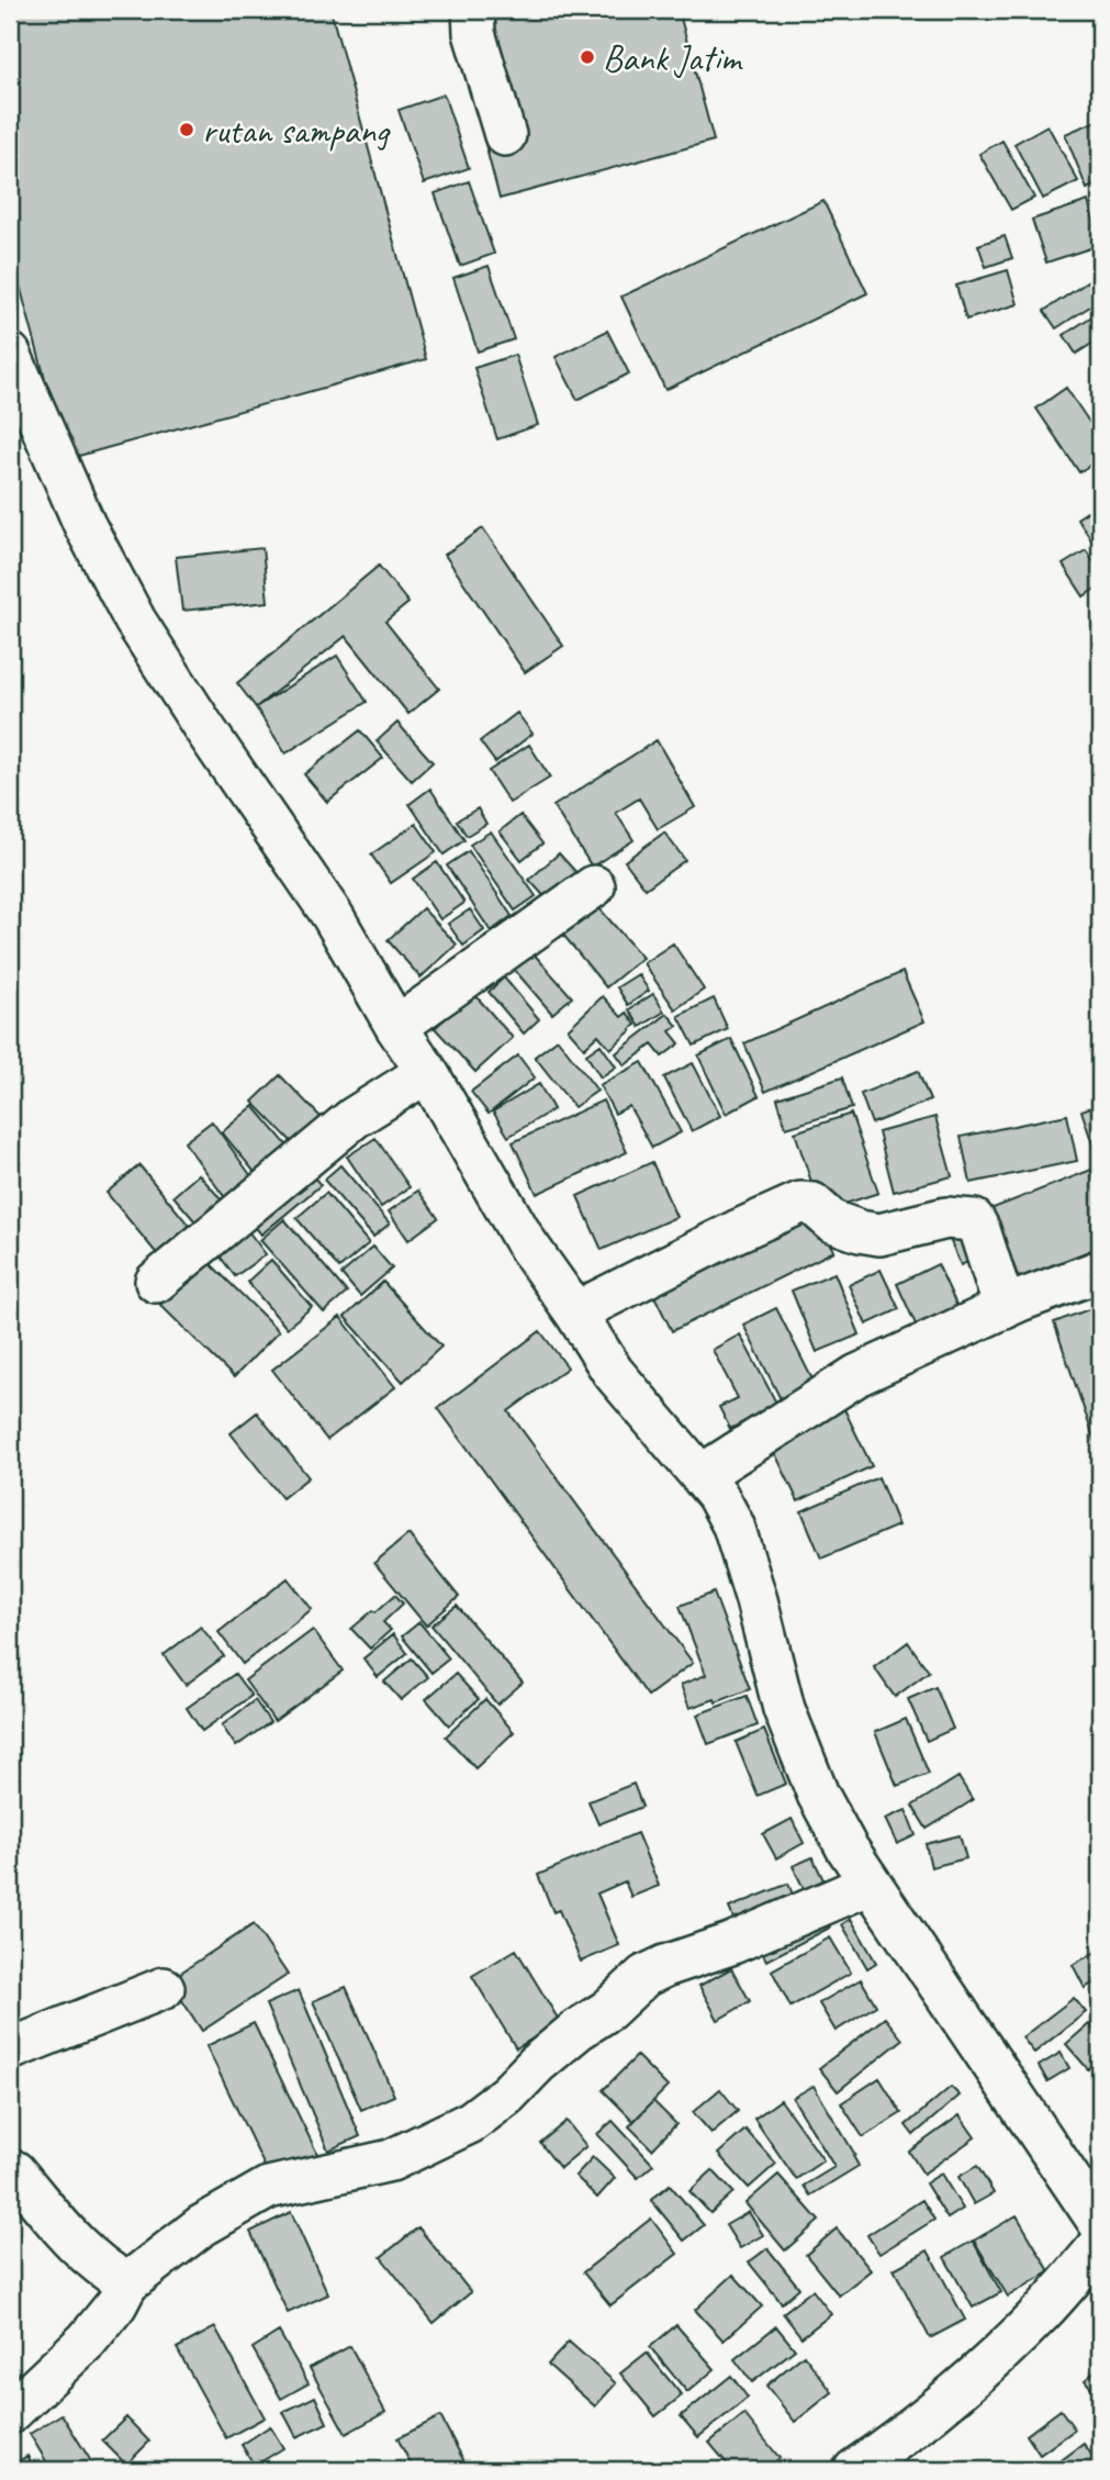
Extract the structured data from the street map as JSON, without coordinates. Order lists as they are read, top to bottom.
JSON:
{
  "places": ["Bank Jatim", "rutan sampang"]
}
